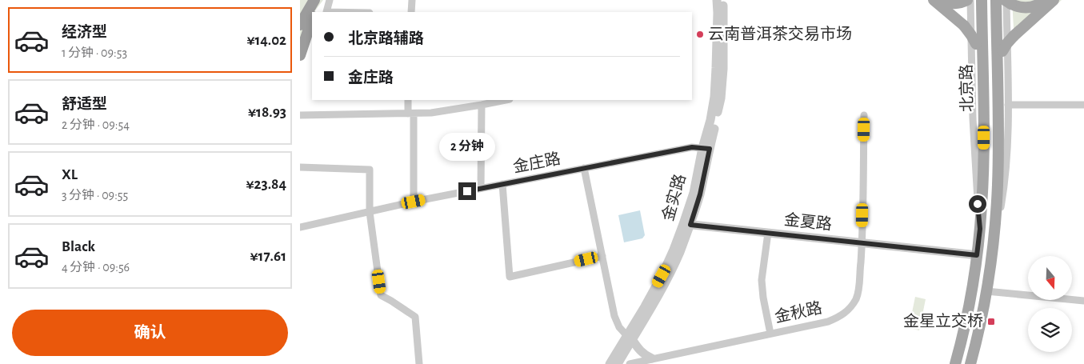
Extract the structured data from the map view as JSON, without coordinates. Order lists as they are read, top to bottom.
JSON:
{
  "streets": {
    "main road": ["北京路"],
    "street": [
      "金庄路",
      "金实路",
      "金夏路",
      "金秋路"
    ]
  },
  "crossings": [
    ["北京路", "金夏路"],
    ["金庄路", "金实路"],
    ["金实路", "金夏路"],
    ["金夏路", "金秋路"]
  ],
  "places": {
    "other": ["云南普洱茶交易市场"],
    "transit": ["金星立交桥"]
  },
  "north": "bottom",
  "page": {
    "list": [
      {
        "name": "经济型",
        "note": "1 分钟 · 09:53",
        "value": "¥14.02"
      },
      {
        "name": "舒适型",
        "note": "2 分钟 · 09:54",
        "value": "¥18.93"
      },
      {
        "name": "XL",
        "note": "3 分钟 · 09:55",
        "value": "¥23.84"
      },
      {
        "name": "Black",
        "note": "4 分钟 · 09:56",
        "value": "¥17.61"
      }
    ],
    "banner": ["北京路辅路", "金庄路"],
    "bubble": "2 分钟",
    "buttons": "确认"
  }
}
